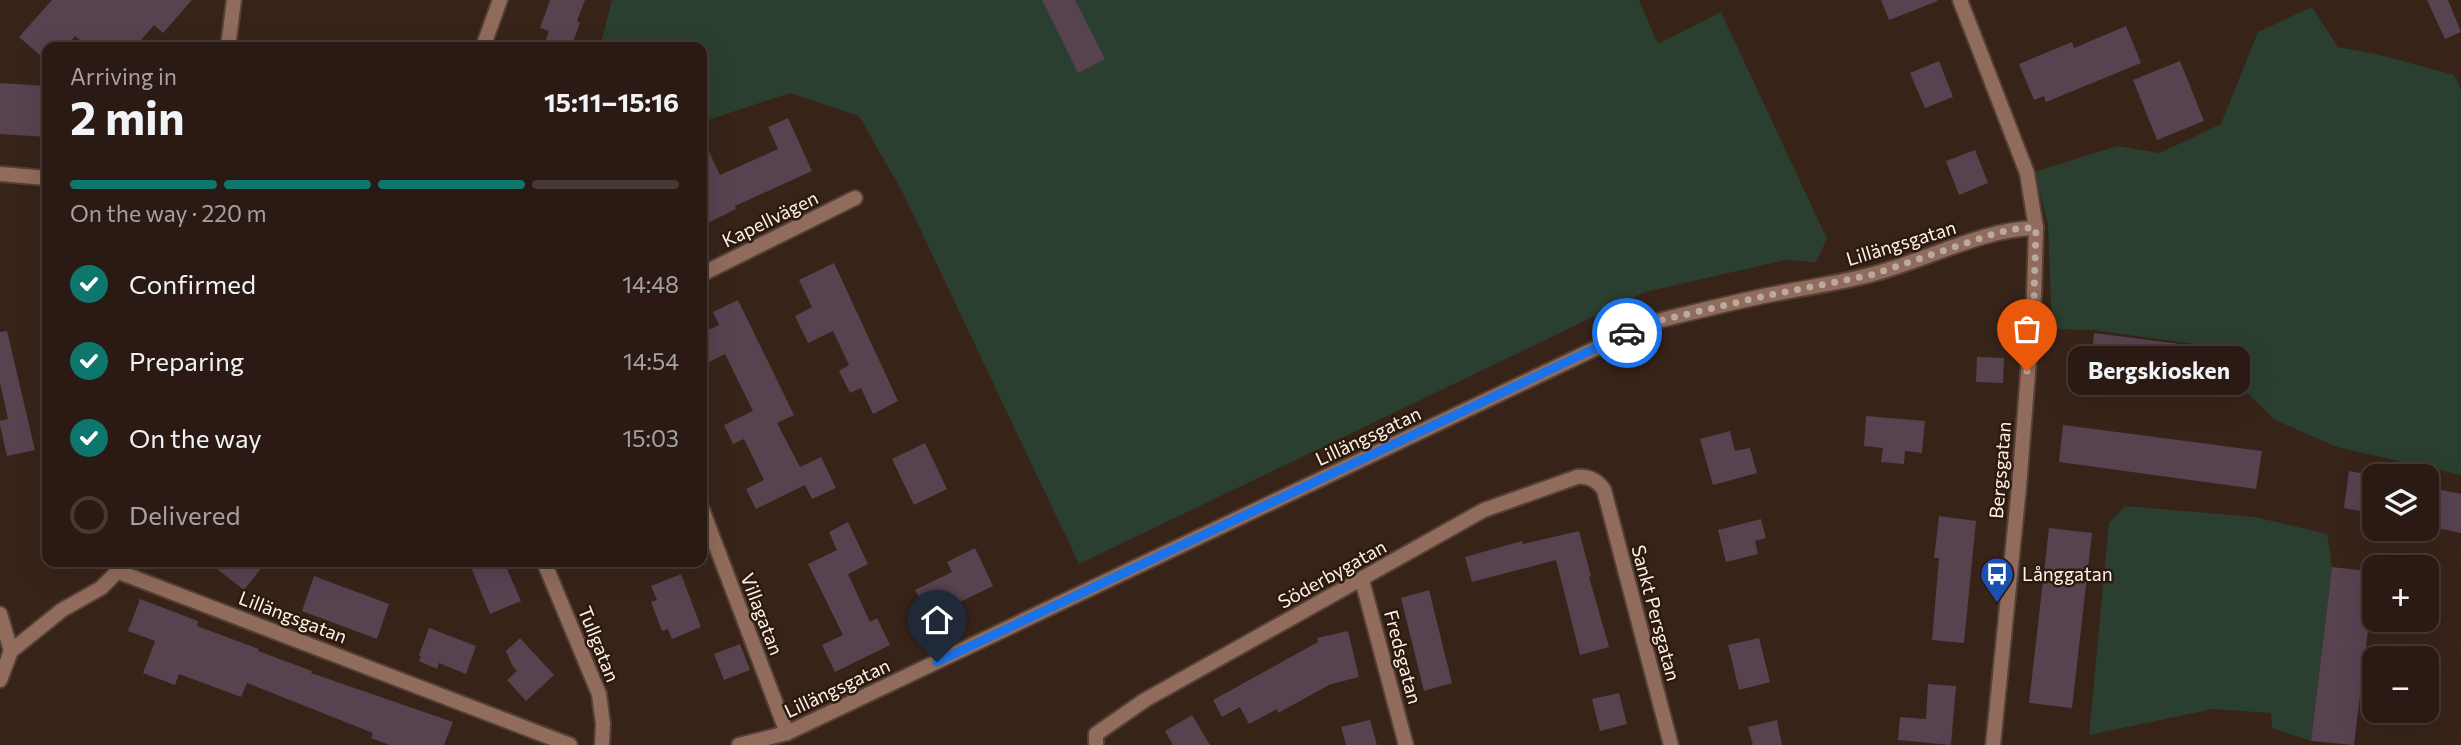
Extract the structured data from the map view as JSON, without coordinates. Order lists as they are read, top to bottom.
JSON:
{
  "streets": {
    "street": [
      "Kapellvägen",
      "Lillängsgatan",
      "Bergsgatan",
      "Söderbygatan",
      "Sankt Persgatan",
      "Villagatan",
      "Tullgatan",
      "Fredsgatan"
    ]
  },
  "crossings": [
    ["Lillängsgatan", "Bergsgatan"],
    ["Lillängsgatan", "Villagatan"],
    ["Söderbygatan", "Sankt Persgatan"],
    ["Söderbygatan", "Fredsgatan"]
  ],
  "places": {
    "other": ["Bergskiosken"],
    "bus stop": ["Långgatan"]
  },
  "page": {
    "heading": ["2 min", "Arriving in", "15:11–15:16"],
    "bar": "On the way · 220 m",
    "list": [
      ["Confirmed", "14:48"],
      ["Preparing", "14:54"],
      ["On the way", "15:03"],
      "Delivered"
    ],
    "bubble": "Bergskiosken",
    "map_buttons": ["+", "−"]
  }
}
